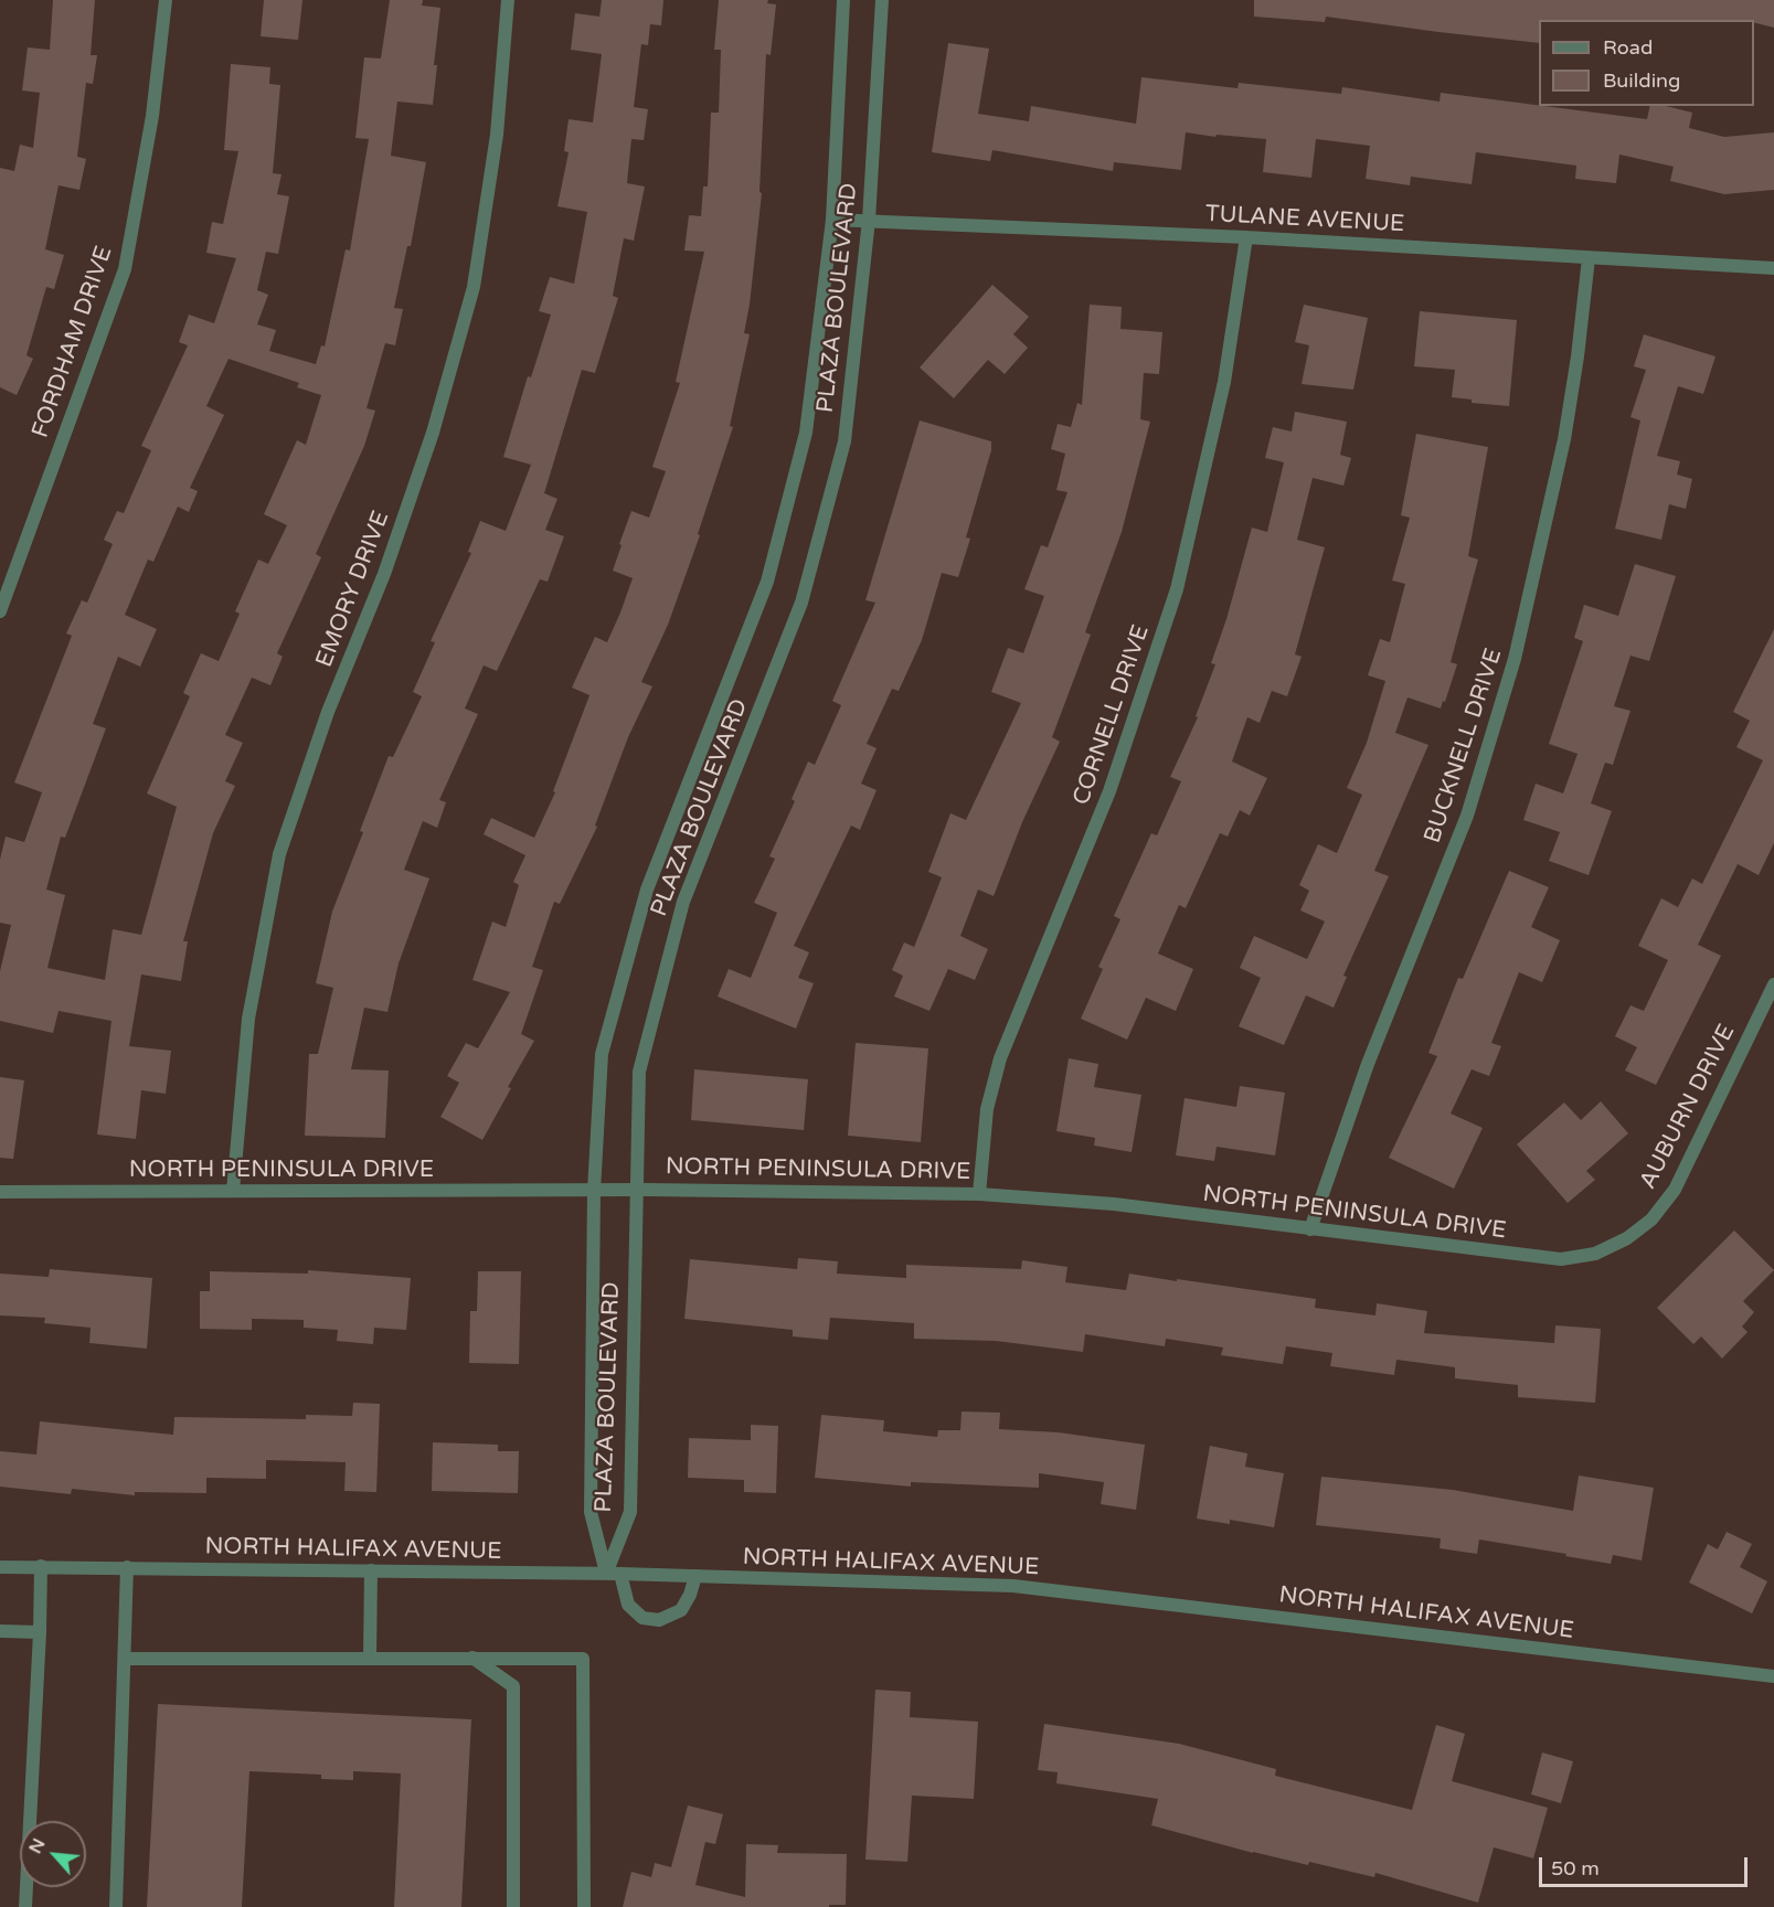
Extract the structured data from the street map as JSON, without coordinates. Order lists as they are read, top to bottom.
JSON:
{
  "streets": {
    "street": [
      "TULANE AVENUE",
      "PLAZA BOULEVARD",
      "FORDHAM DRIVE",
      "EMORY DRIVE",
      "CORNELL DRIVE",
      "BUCKNELL DRIVE",
      "AUBURN DRIVE",
      "NORTH PENINSULA DRIVE",
      "NORTH HALIFAX AVENUE"
    ]
  },
  "crossings": [
    ["TULANE AVENUE", "PLAZA BOULEVARD"],
    ["TULANE AVENUE", "CORNELL DRIVE"],
    ["TULANE AVENUE", "BUCKNELL DRIVE"],
    ["PLAZA BOULEVARD", "NORTH PENINSULA DRIVE"],
    ["PLAZA BOULEVARD", "NORTH HALIFAX AVENUE"],
    ["EMORY DRIVE", "NORTH PENINSULA DRIVE"],
    ["CORNELL DRIVE", "NORTH PENINSULA DRIVE"],
    ["BUCKNELL DRIVE", "NORTH PENINSULA DRIVE"],
    ["AUBURN DRIVE", "NORTH PENINSULA DRIVE"]
  ],
  "legend": ["Road", "Building"],
  "scale_bar": "50 m",
  "north": "top left"
}
